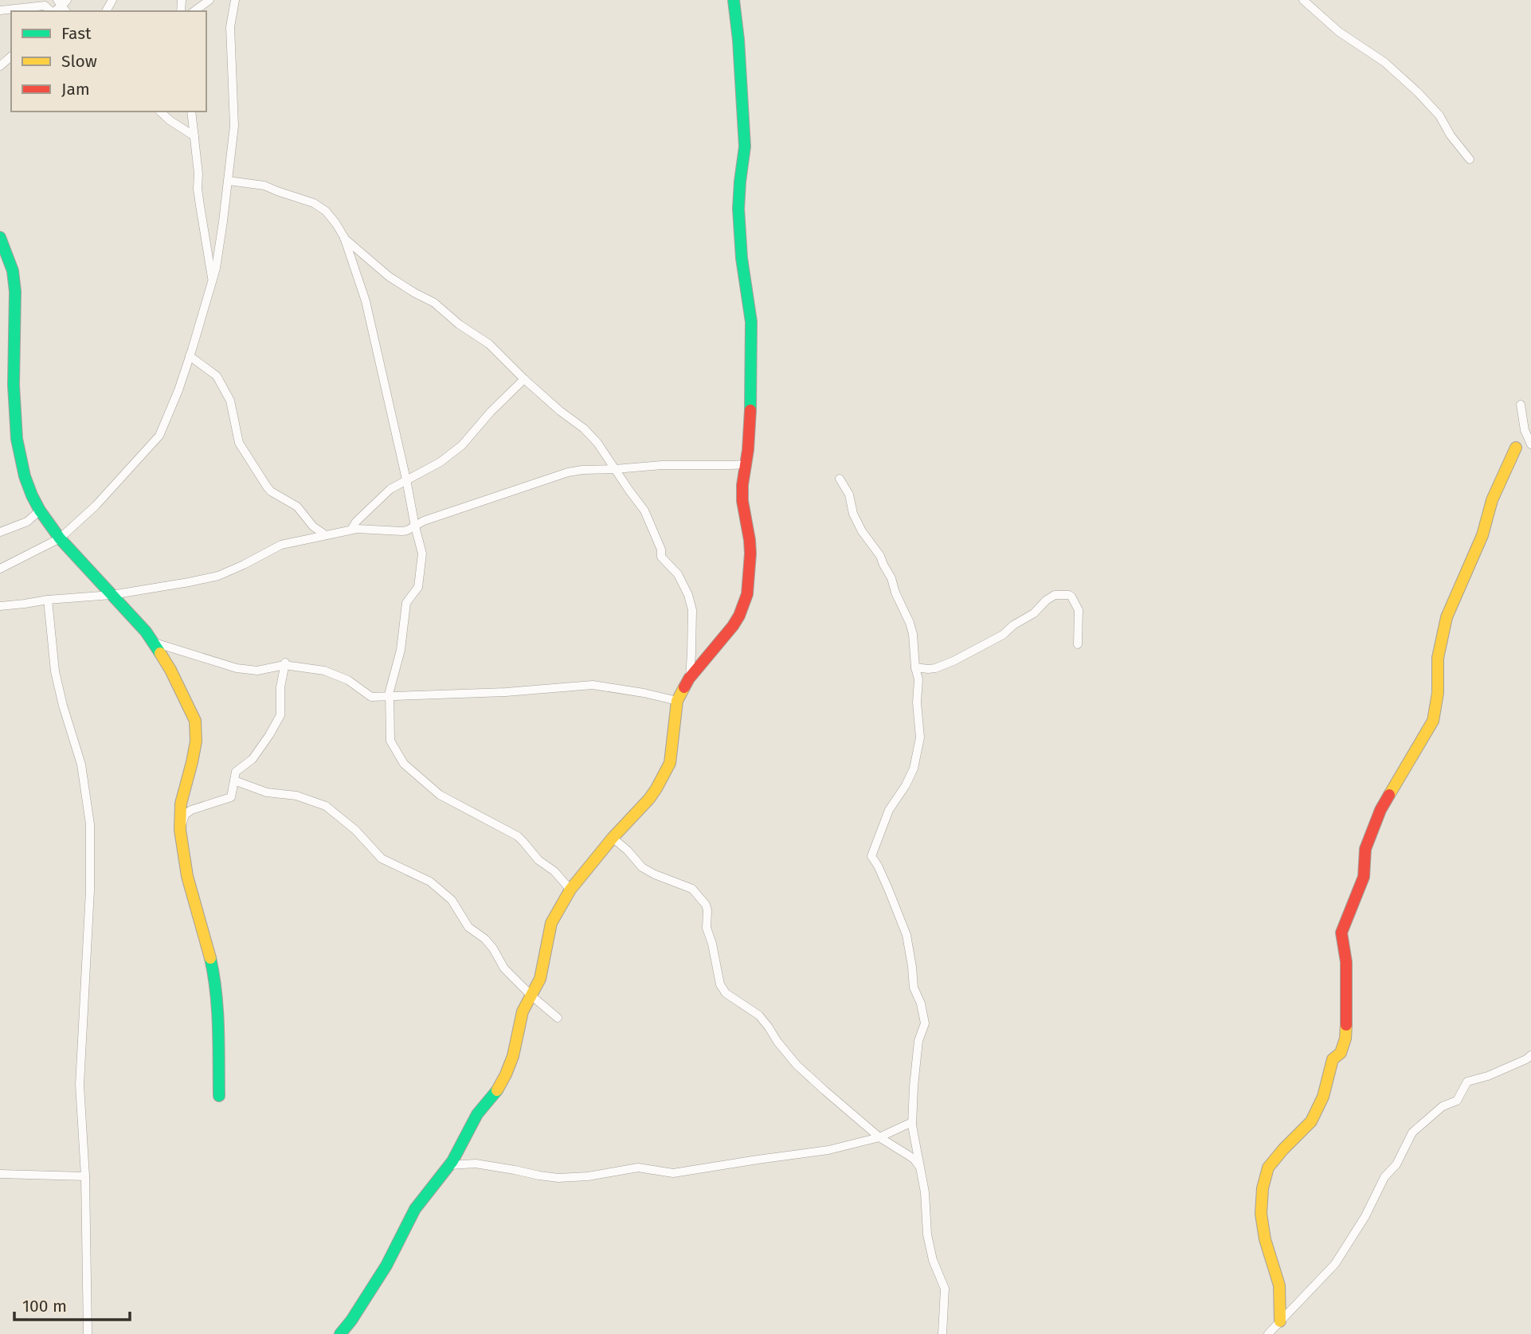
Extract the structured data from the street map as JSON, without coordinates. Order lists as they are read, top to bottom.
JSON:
{
  "legend": ["Fast", "Slow", "Jam"],
  "scale_bar": "100 m"
}
